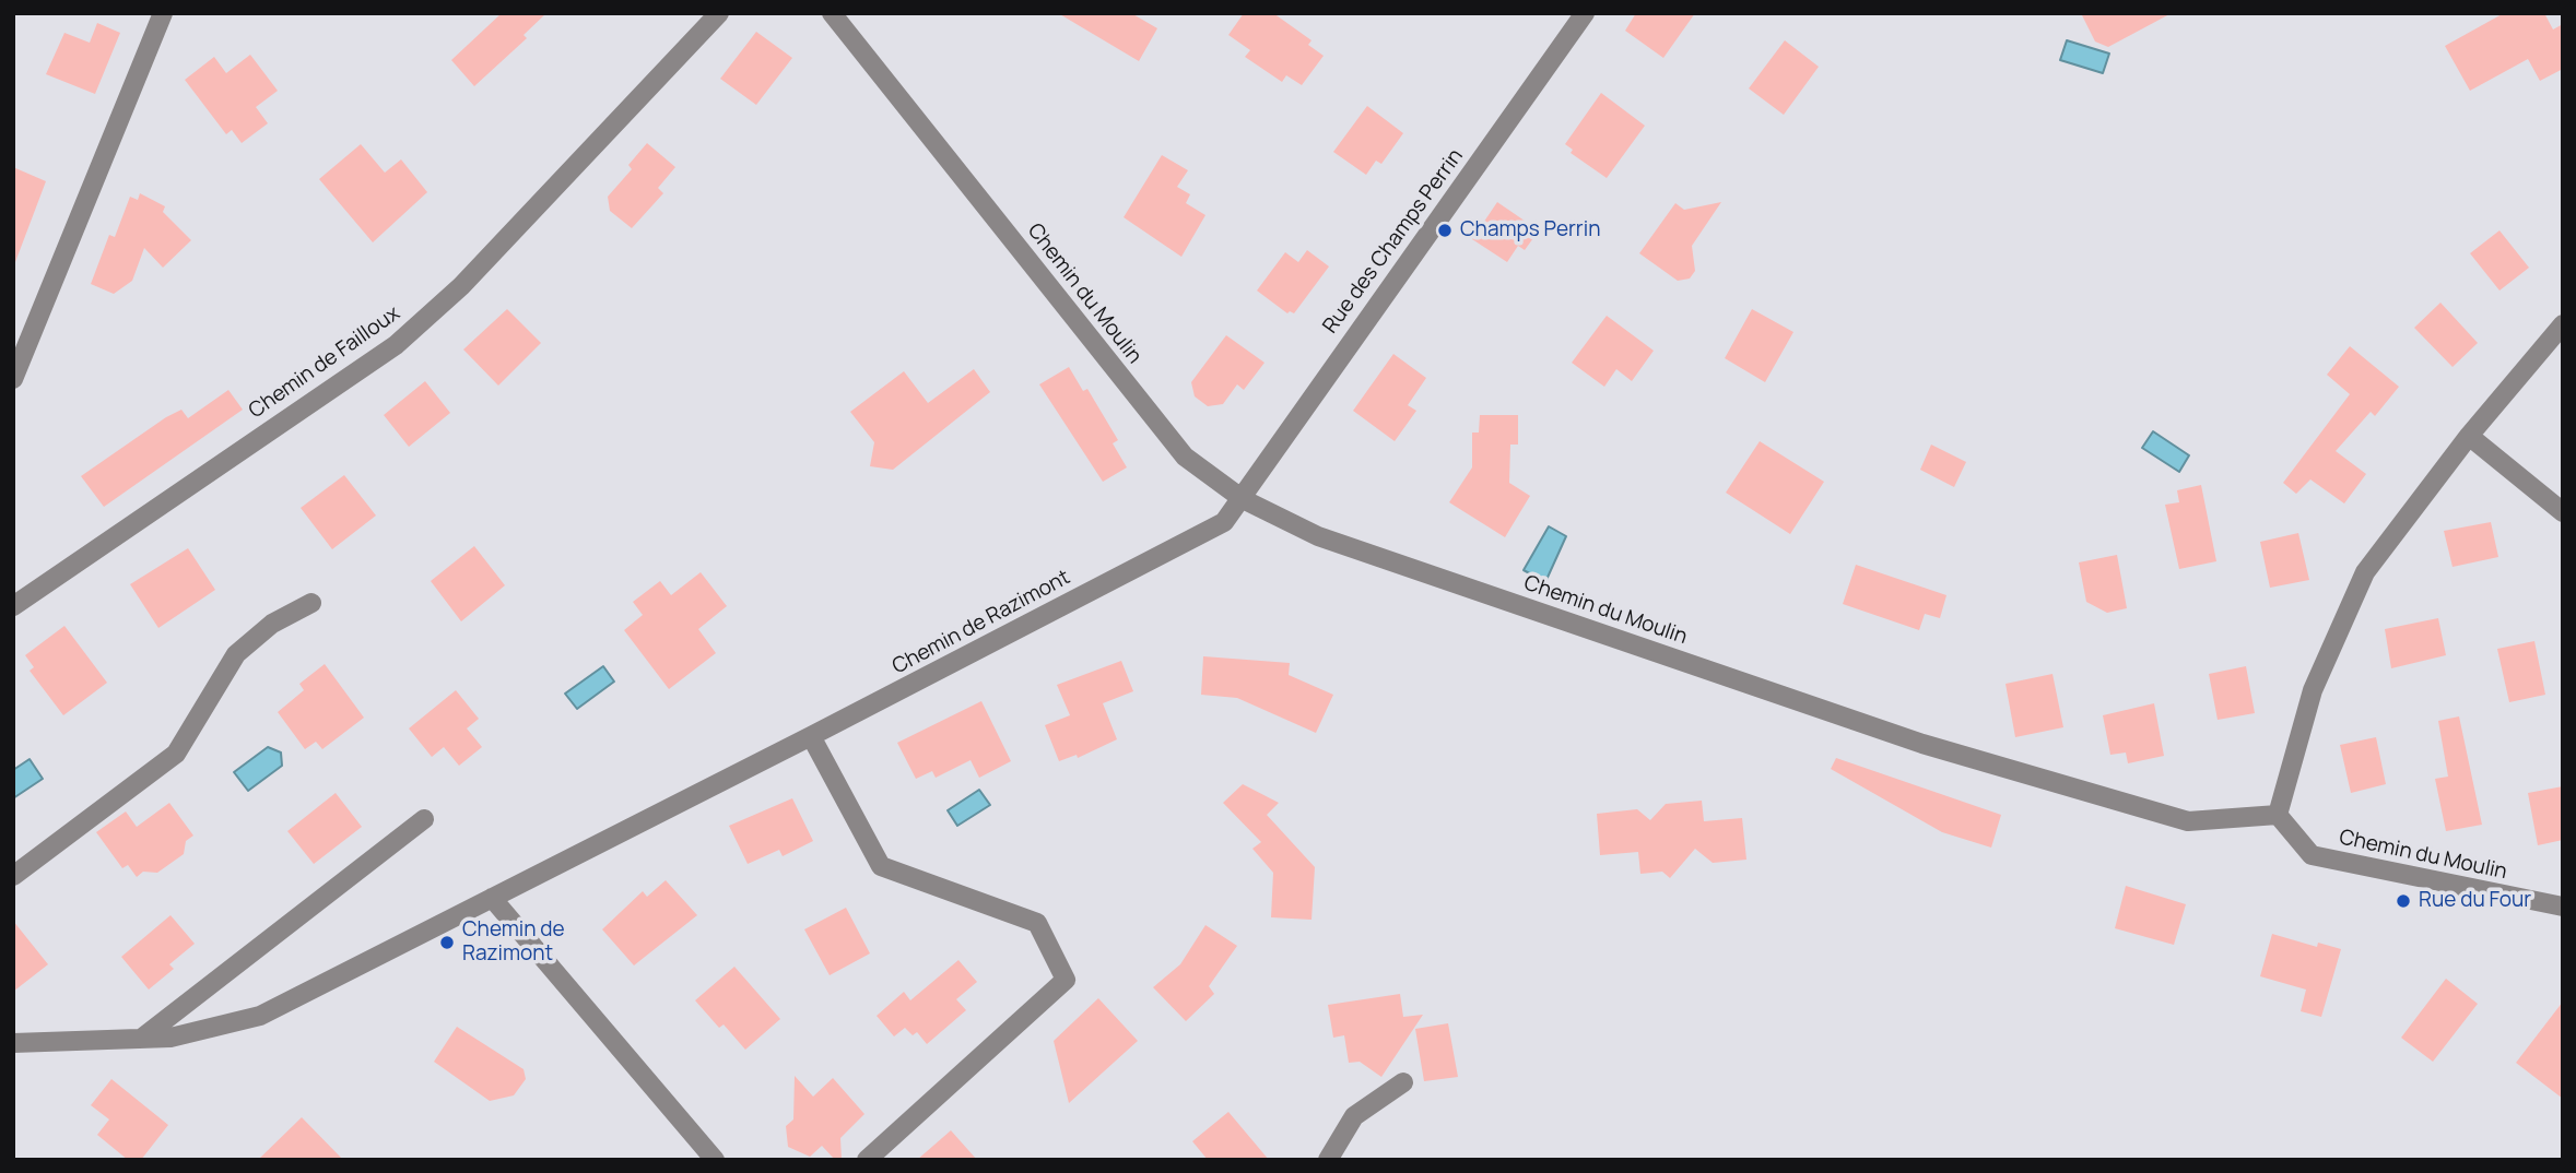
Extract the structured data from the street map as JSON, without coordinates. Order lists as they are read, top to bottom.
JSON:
{
  "streets": {
    "street": [
      "Rue des Champs Perrin",
      "Chemin du Moulin",
      "Chemin de Failloux",
      "Chemin de Razimont"
    ]
  },
  "crossings": [
    ["Rue des Champs Perrin", "Chemin du Moulin"],
    ["Rue des Champs Perrin", "Chemin de Razimont"],
    ["Chemin du Moulin", "Chemin de Razimont"]
  ],
  "places": ["Champs Perrin", "Rue du Four", "Chemin de Razimont"]
}
